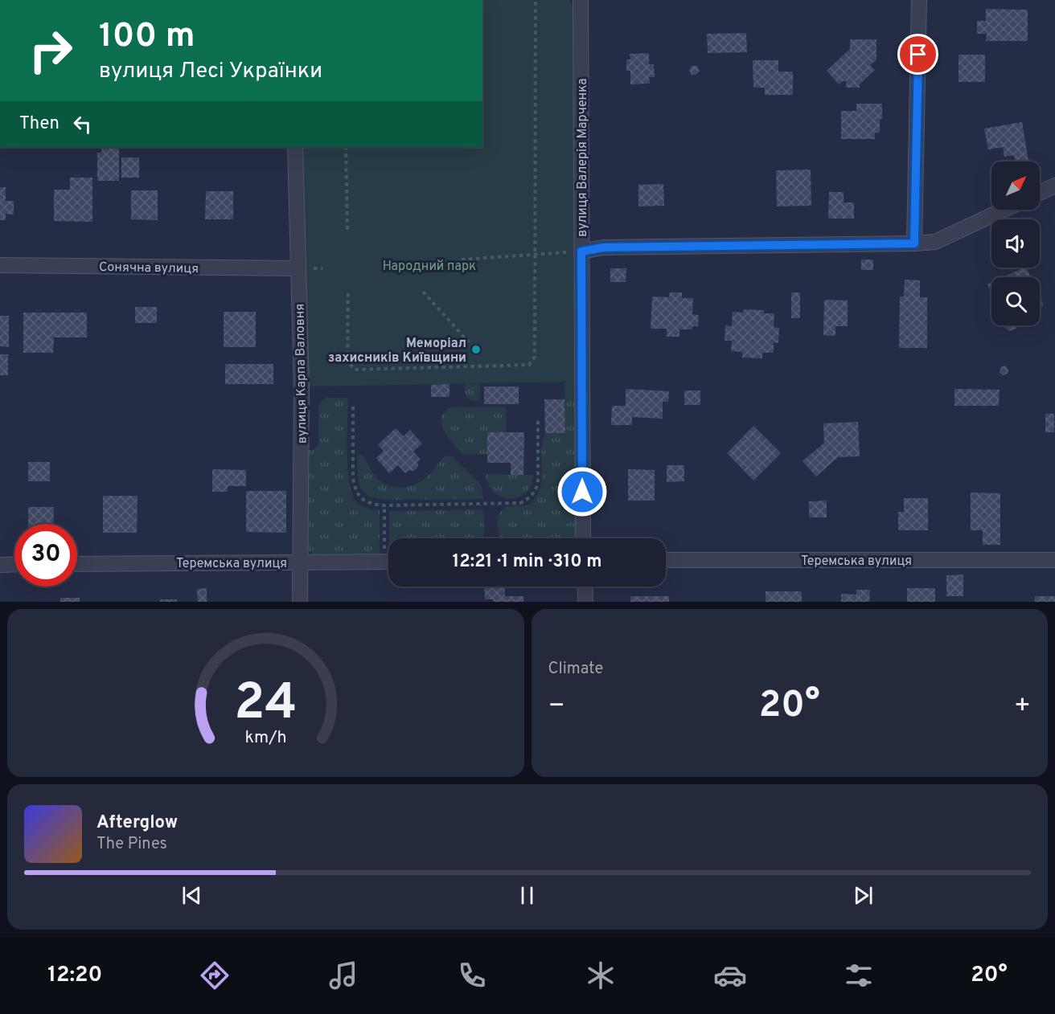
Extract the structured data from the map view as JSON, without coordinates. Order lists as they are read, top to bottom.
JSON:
{
  "streets": {
    "street": [
      "вулиця Валерія Марченка",
      "Сонячна вулиця",
      "вулиця Карпа Валовня",
      "Теремська вулиця"
    ]
  },
  "crossings": [
    ["Сонячна вулиця", "вулиця Карпа Валовня"],
    ["вулиця Карпа Валовня", "Теремська вулиця"]
  ],
  "parks": ["Народний парк"],
  "places": ["Меморіал захисників Київщини"],
  "north": "top right",
  "page": {
    "turn": ["100 m", "вулиця Лесі Українки"],
    "then": "Then",
    "limit": "30",
    "trip": "12:21 · 1 min · 310 m",
    "tile": "Climate",
    "heat": ["−", "20°", "+"],
    "song": ["Afterglow", "The Pines"],
    "tabs": ["12:20", "20°"],
    "gauge": ["24", "km/h"]
  }
}
